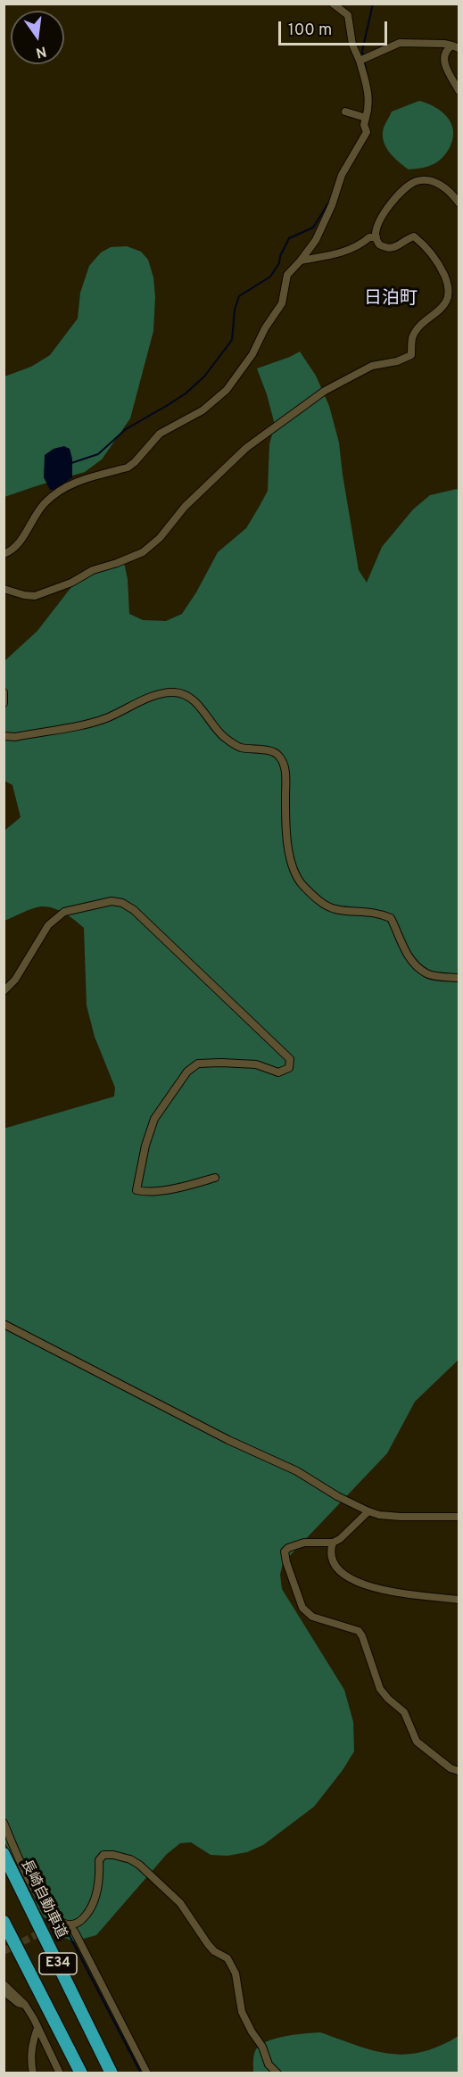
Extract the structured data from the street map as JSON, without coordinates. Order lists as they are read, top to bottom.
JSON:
{
  "streets": {
    "highway": ["長崎自動車道", "E34"]
  },
  "districts": ["日泊町"],
  "scale_bar": "100 m",
  "north": "bottom"
}
